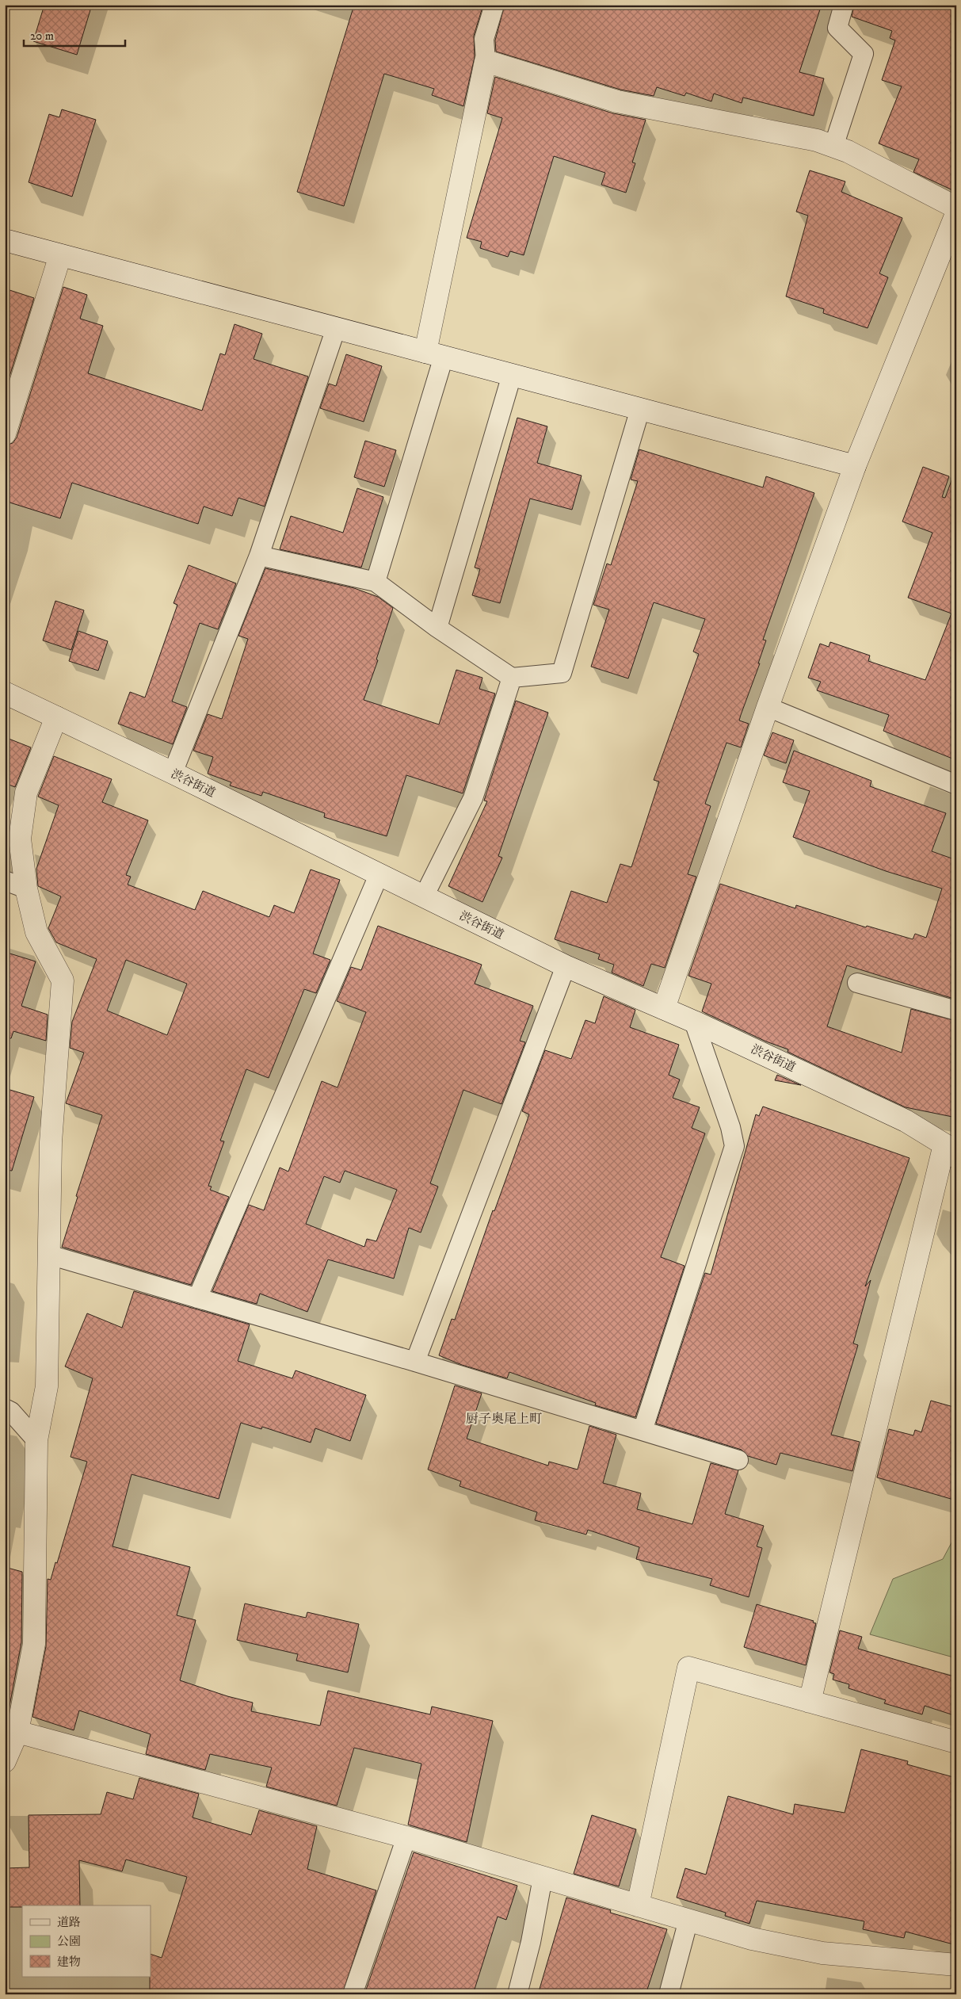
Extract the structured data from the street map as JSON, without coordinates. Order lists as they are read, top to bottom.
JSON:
{
  "streets": {
    "street": ["渋谷街道"]
  },
  "districts": ["厨子奥尾上町"],
  "legend": ["道路", "公園", "建物"],
  "scale_bar": "20 m"
}
